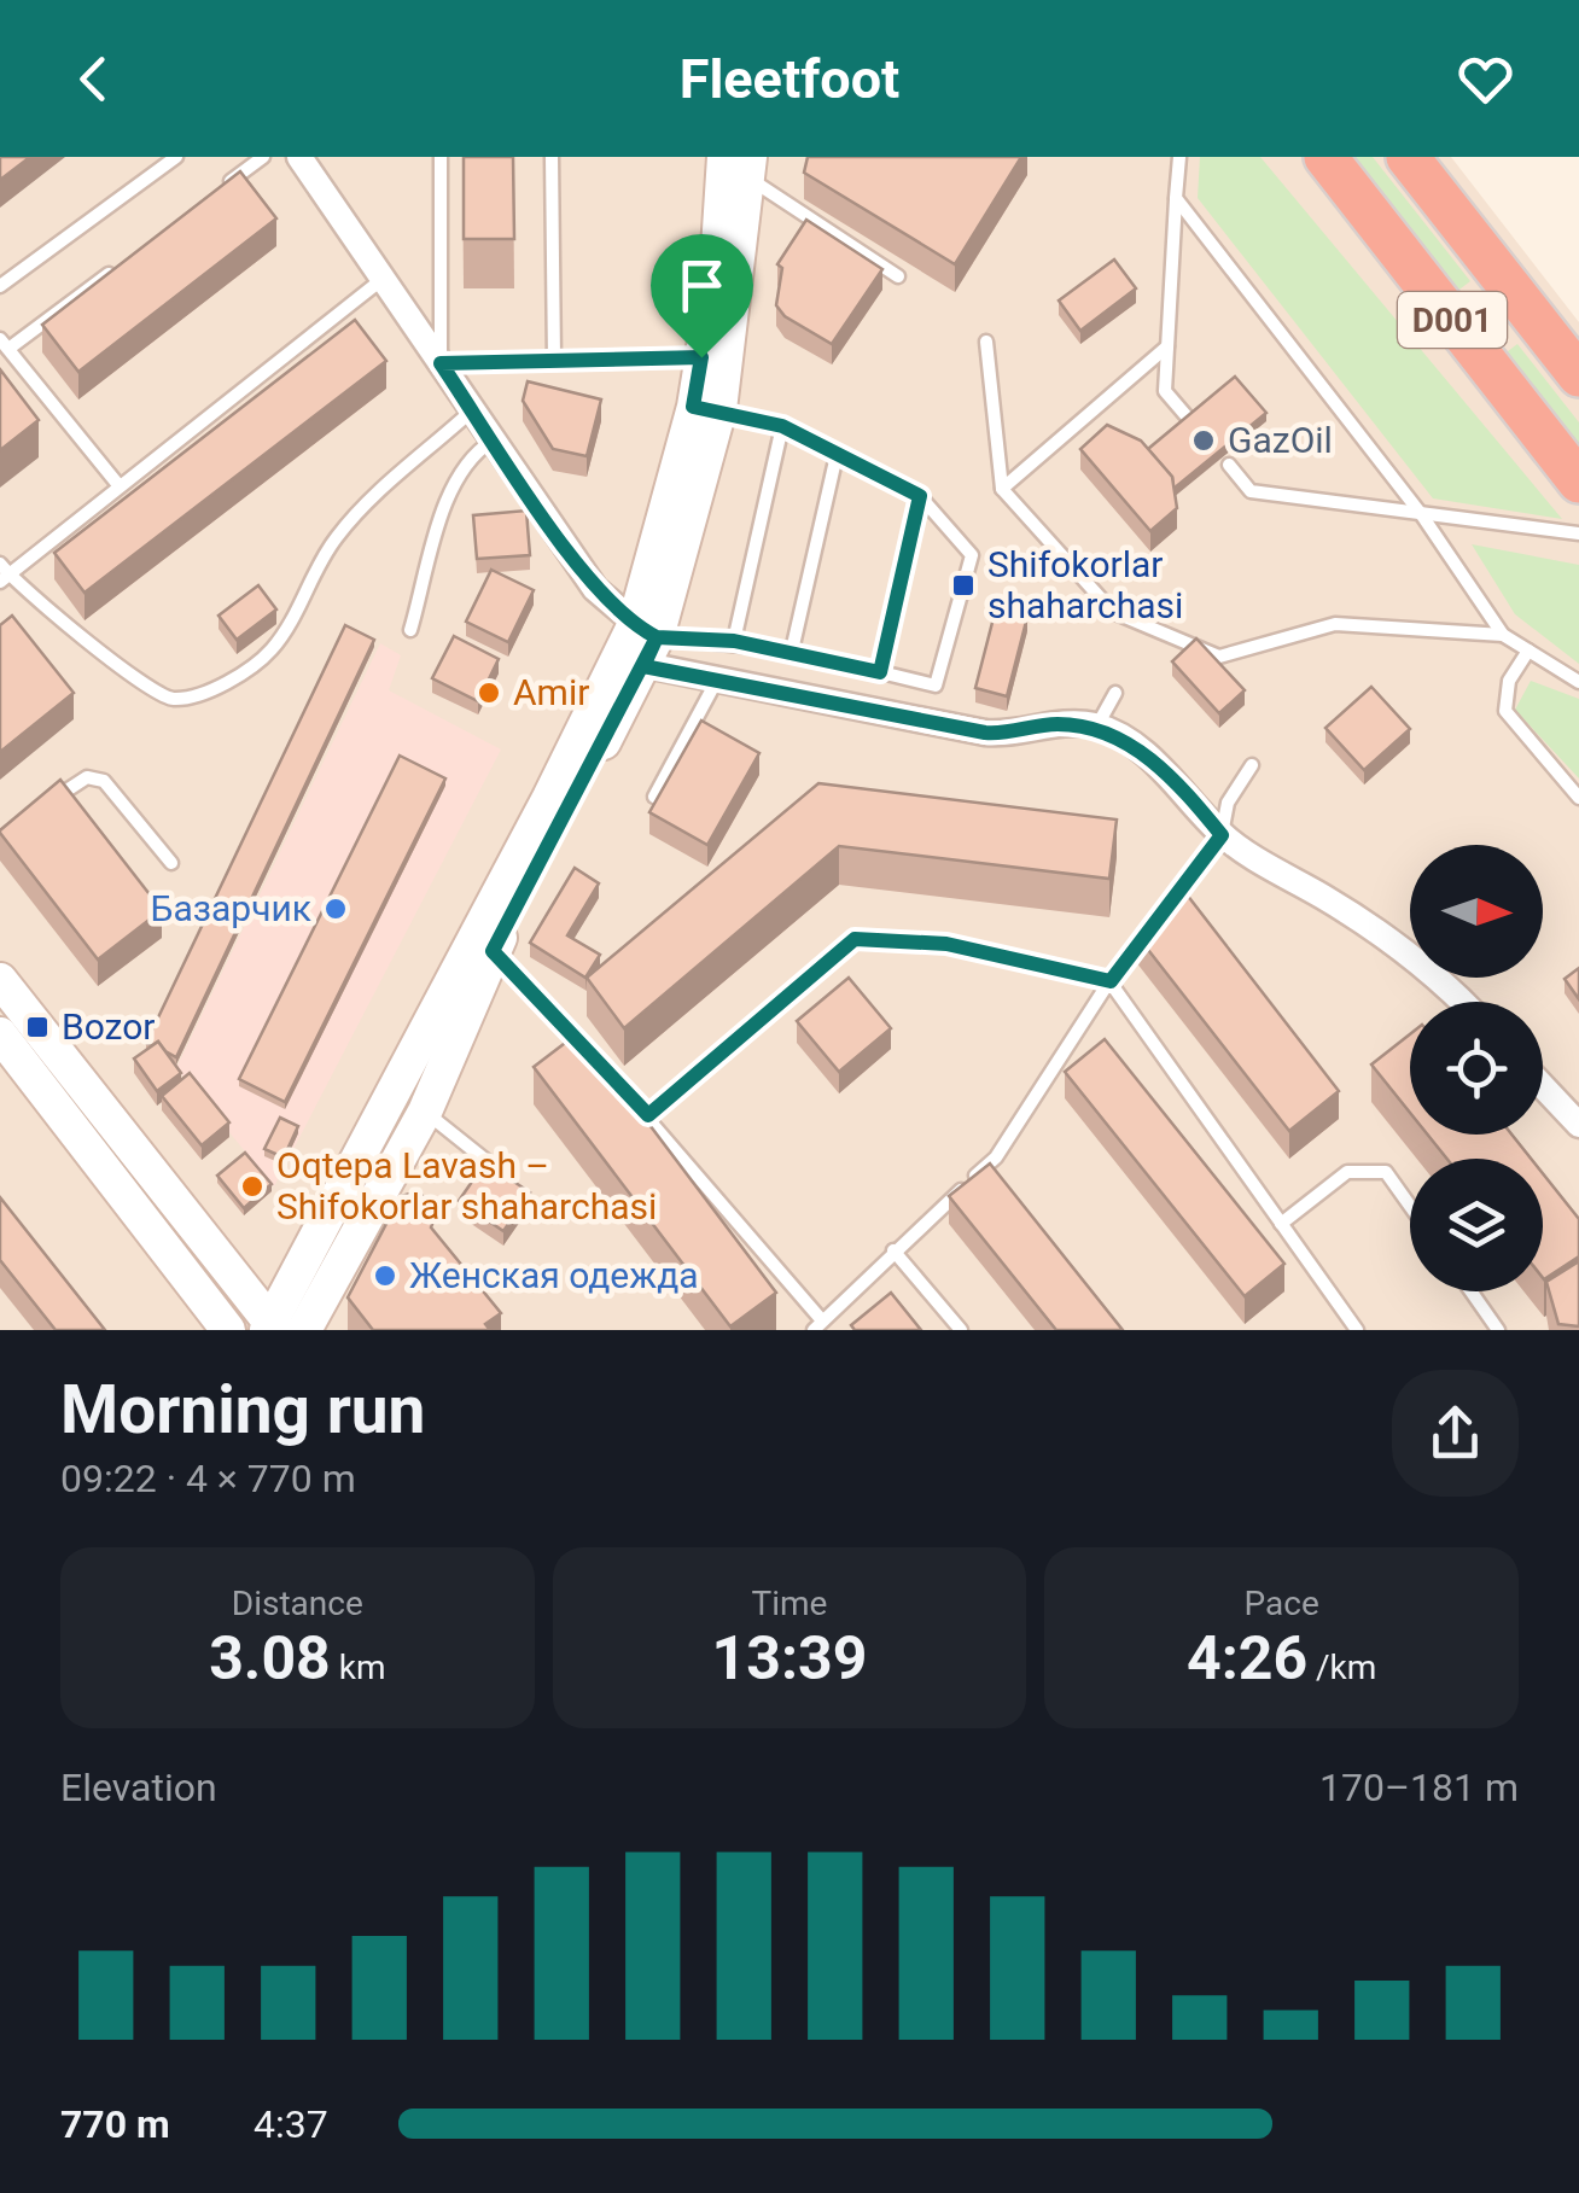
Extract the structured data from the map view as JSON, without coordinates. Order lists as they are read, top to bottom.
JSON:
{
  "streets": {
    "highway": ["D001"]
  },
  "places": {
    "other": [
      "GazOil",
      "Amir",
      "Базарчик",
      "Oqtepa Lavash – Shifokorlar shaharchasi",
      "Женская одежда"
    ],
    "transit": ["Shifokorlar shaharchasi", "Bozor"]
  },
  "north": "right",
  "page": {
    "header": "Fleetfoot",
    "heading": ["Morning run", "09:22 · 4 × 770 m"],
    "stats": [
      ["Distance", "3.08 km"],
      ["Time", "13:39"],
      ["Pace", "4:26 /km"]
    ],
    "chart": ["Elevation", "170–181 m"],
    "list": [
      {
        "name": "770 m",
        "note": "4:37"
      }
    ]
  }
}
